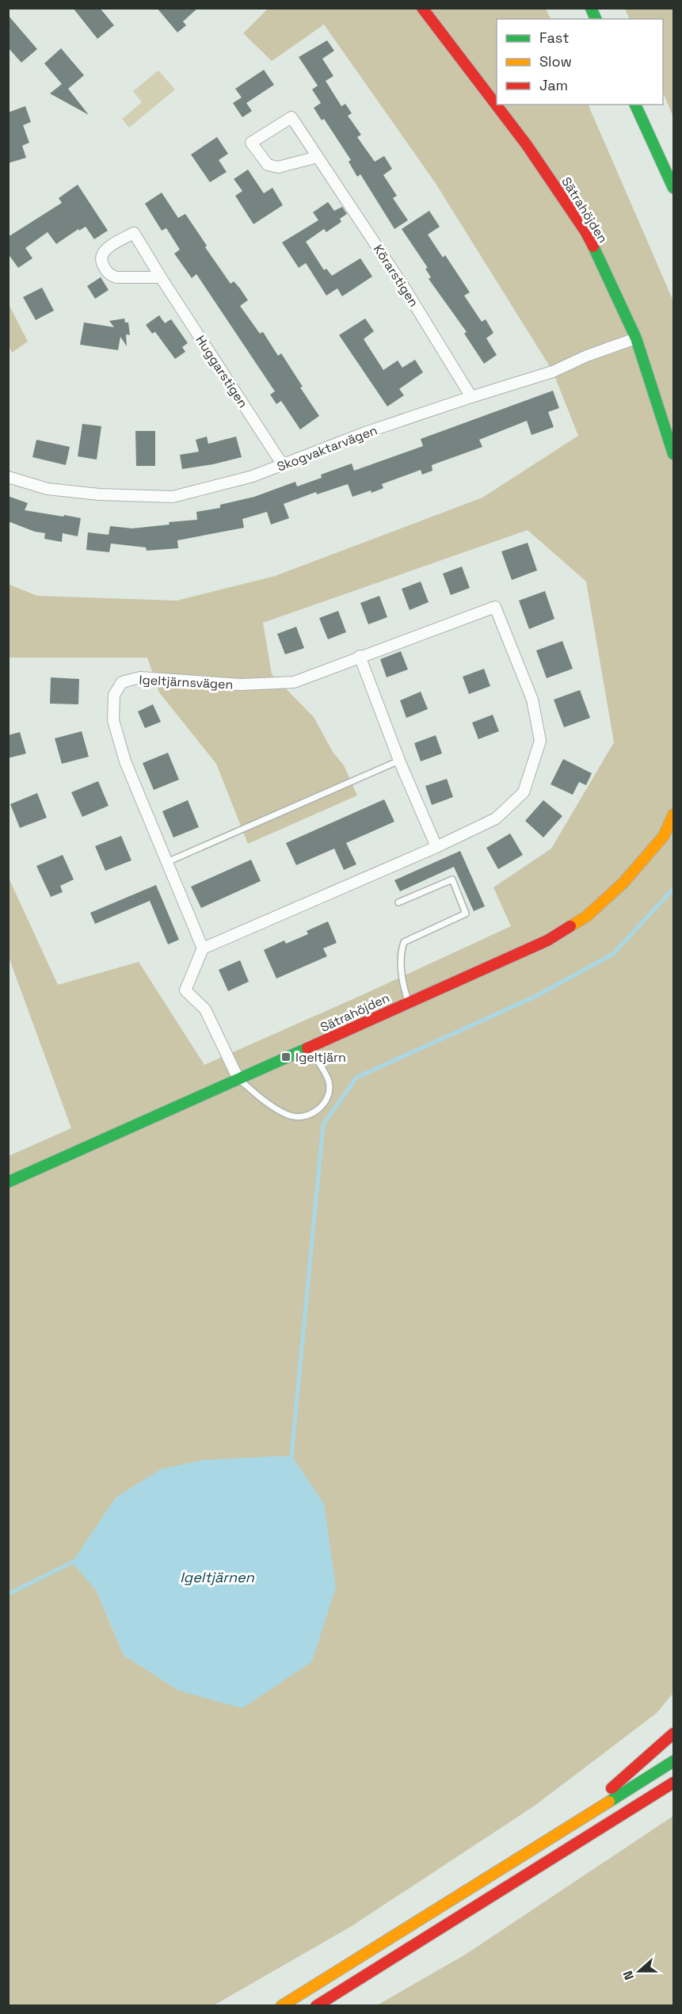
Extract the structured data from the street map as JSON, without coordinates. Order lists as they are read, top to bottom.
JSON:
{
  "streets": {
    "main road": ["Sätrahöjden"],
    "street": [
      "Körarstigen",
      "Huggarstigen",
      "Skogvaktarvägen",
      "Igeltjärnsvägen"
    ]
  },
  "crossings": [
    ["Sätrahöjden", "Skogvaktarvägen"],
    ["Körarstigen", "Skogvaktarvägen"],
    ["Huggarstigen", "Skogvaktarvägen"]
  ],
  "water": ["Igeltjärnen"],
  "places": {
    "transit": ["Igeltjärn"]
  },
  "legend": ["Fast", "Slow", "Jam"],
  "north": "left"
}
